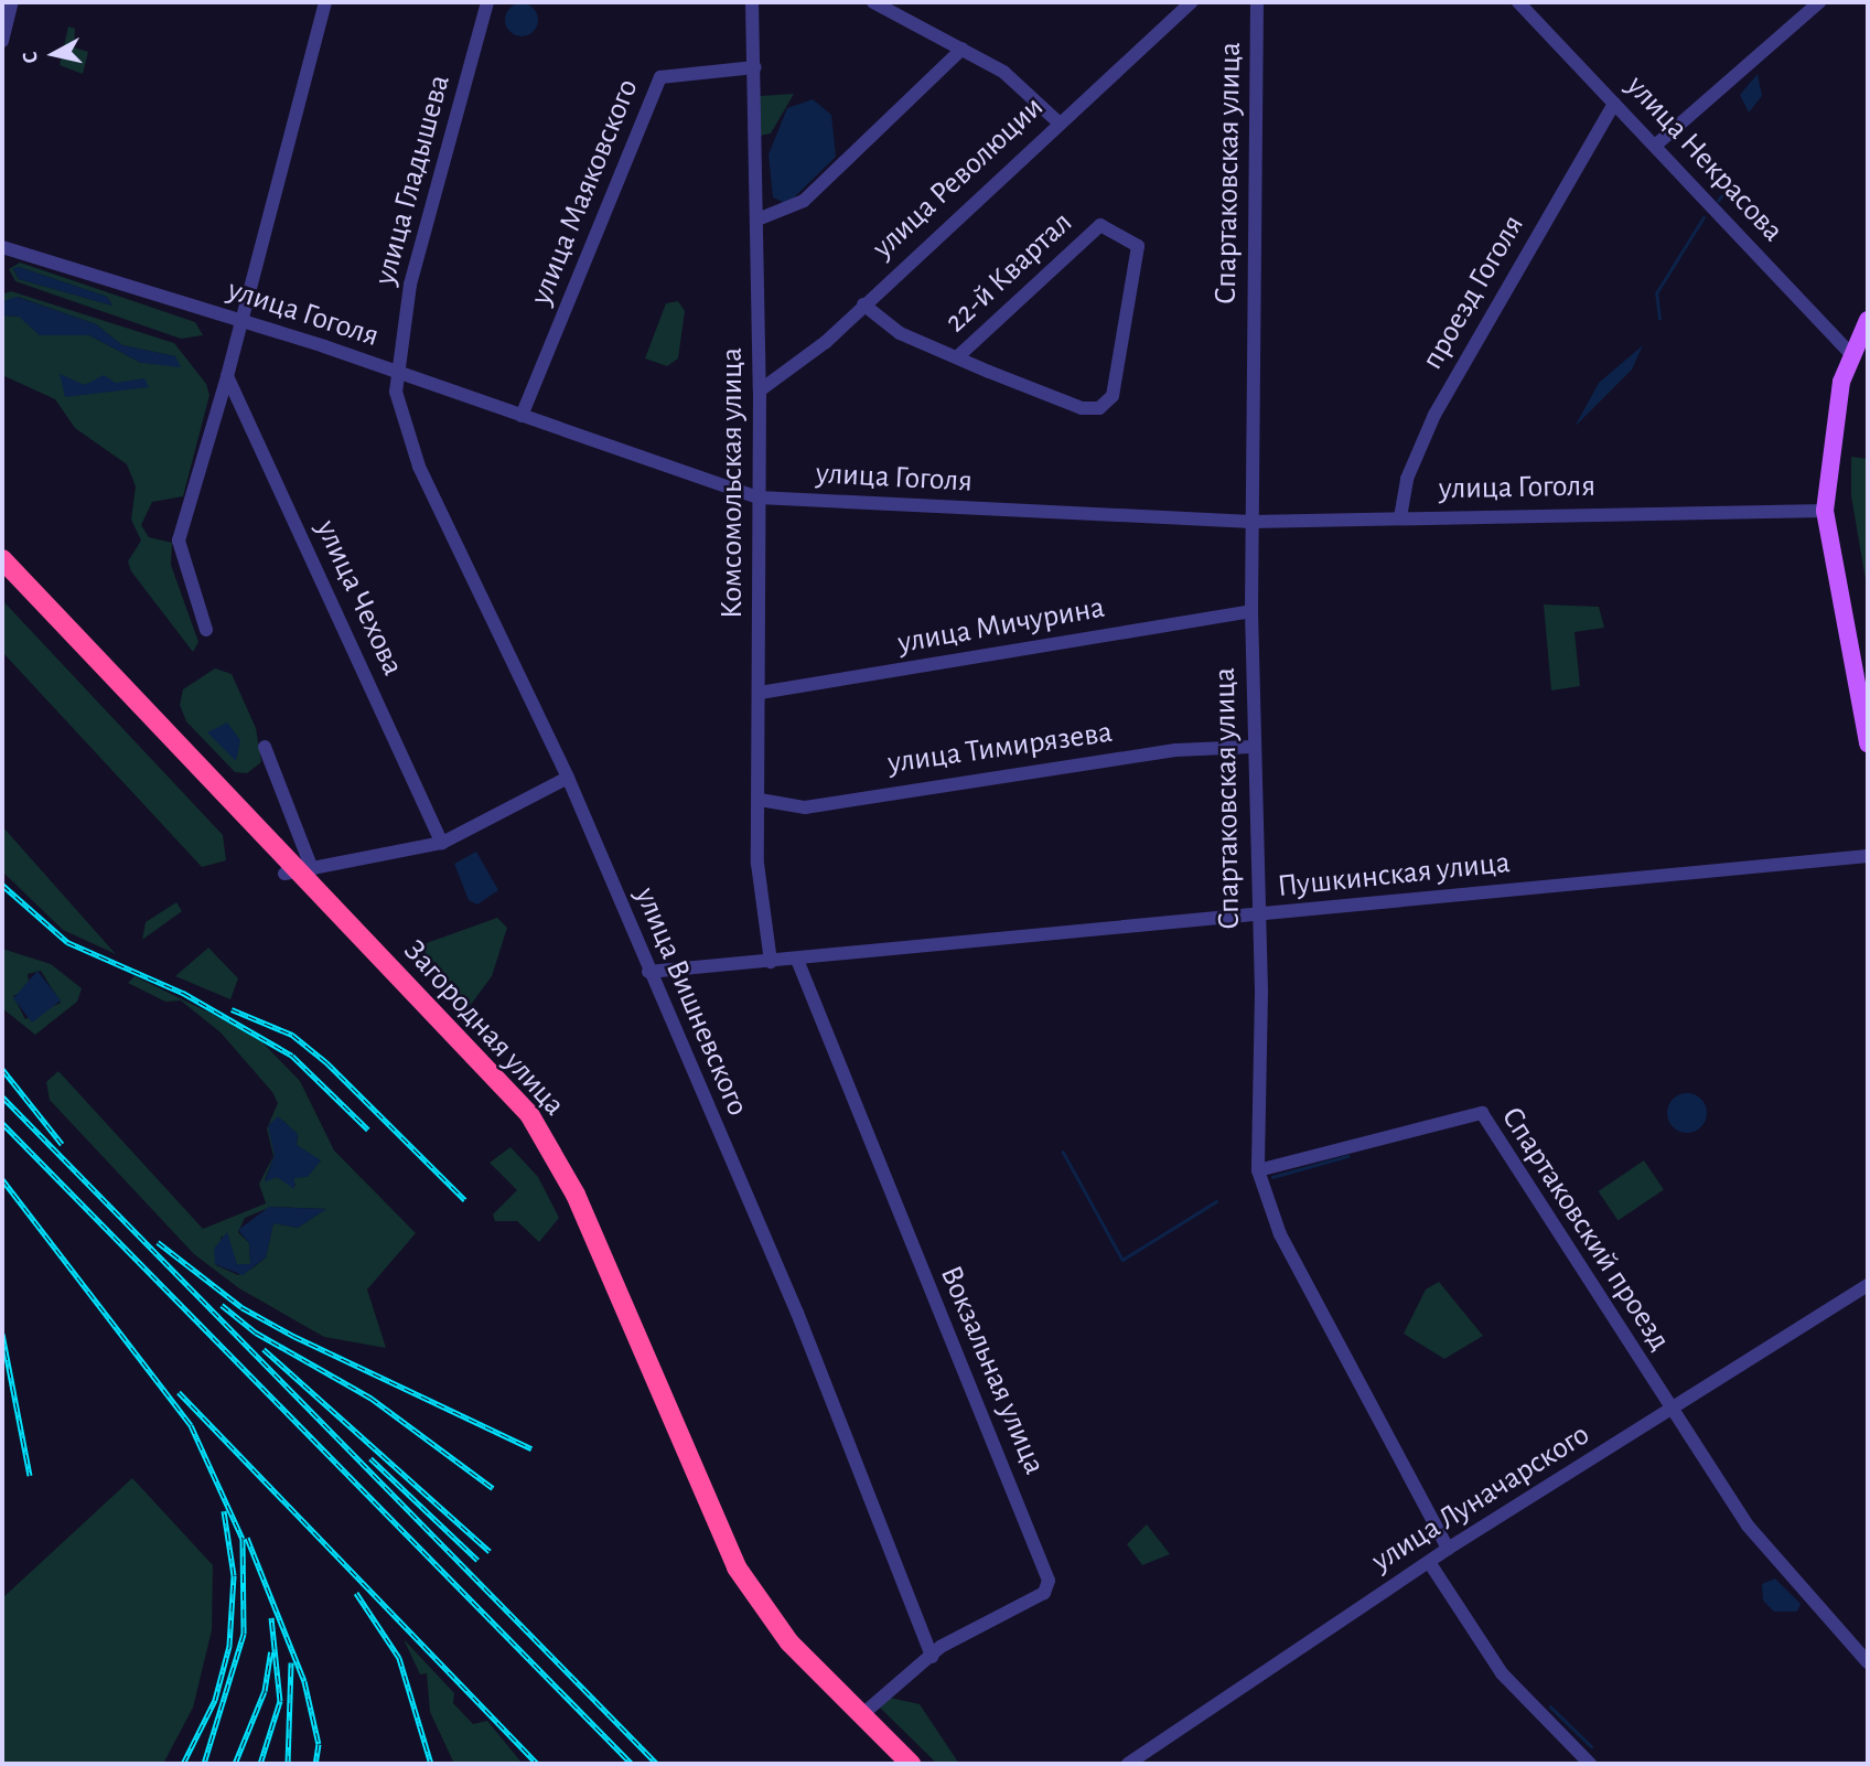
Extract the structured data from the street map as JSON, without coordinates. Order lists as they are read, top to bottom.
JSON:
{
  "streets": {
    "highway": ["Загородная улица"],
    "street": [
      "улица Некрасова",
      "Спартаковская улица",
      "улица Революции",
      "улица Гладышева",
      "улица Маяковского",
      "22-й Квартал",
      "проезд Гоголя",
      "улица Гоголя",
      "Комсомольская улица",
      "улица Чехова",
      "улица Мичурина",
      "улица Тимирязева",
      "Пушкинская улица",
      "улица Вишневского",
      "Спартаковский проезд",
      "Вокзальная улица",
      "улица Луначарского"
    ]
  },
  "crossings": [
    ["улица Некрасова", "проезд Гоголя"],
    ["Спартаковская улица", "улица Гоголя"],
    ["Спартаковская улица", "улица Мичурина"],
    ["Спартаковская улица", "улица Тимирязева"],
    ["Спартаковская улица", "Пушкинская улица"],
    ["Спартаковская улица", "Спартаковский проезд"],
    ["Спартаковская улица", "улица Луначарского"],
    ["улица Революции", "22-й Квартал"],
    ["улица Революции", "Комсомольская улица"],
    ["улица Гладышева", "улица Гоголя"],
    ["улица Гладышева", "улица Вишневского"],
    ["улица Маяковского", "улица Гоголя"],
    ["улица Маяковского", "Комсомольская улица"],
    ["проезд Гоголя", "улица Гоголя"],
    ["улица Гоголя", "Комсомольская улица"],
    ["улица Гоголя", "улица Вишневского"],
    ["Комсомольская улица", "улица Мичурина"],
    ["Комсомольская улица", "улица Тимирязева"],
    ["Комсомольская улица", "Пушкинская улица"],
    ["Пушкинская улица", "улица Вишневского"],
    ["Пушкинская улица", "Вокзальная улица"],
    ["улица Вишневского", "Вокзальная улица"],
    ["Загородная улица", "Вокзальная улица"],
    ["Спартаковский проезд", "улица Луначарского"]
  ],
  "north": "left"
}
